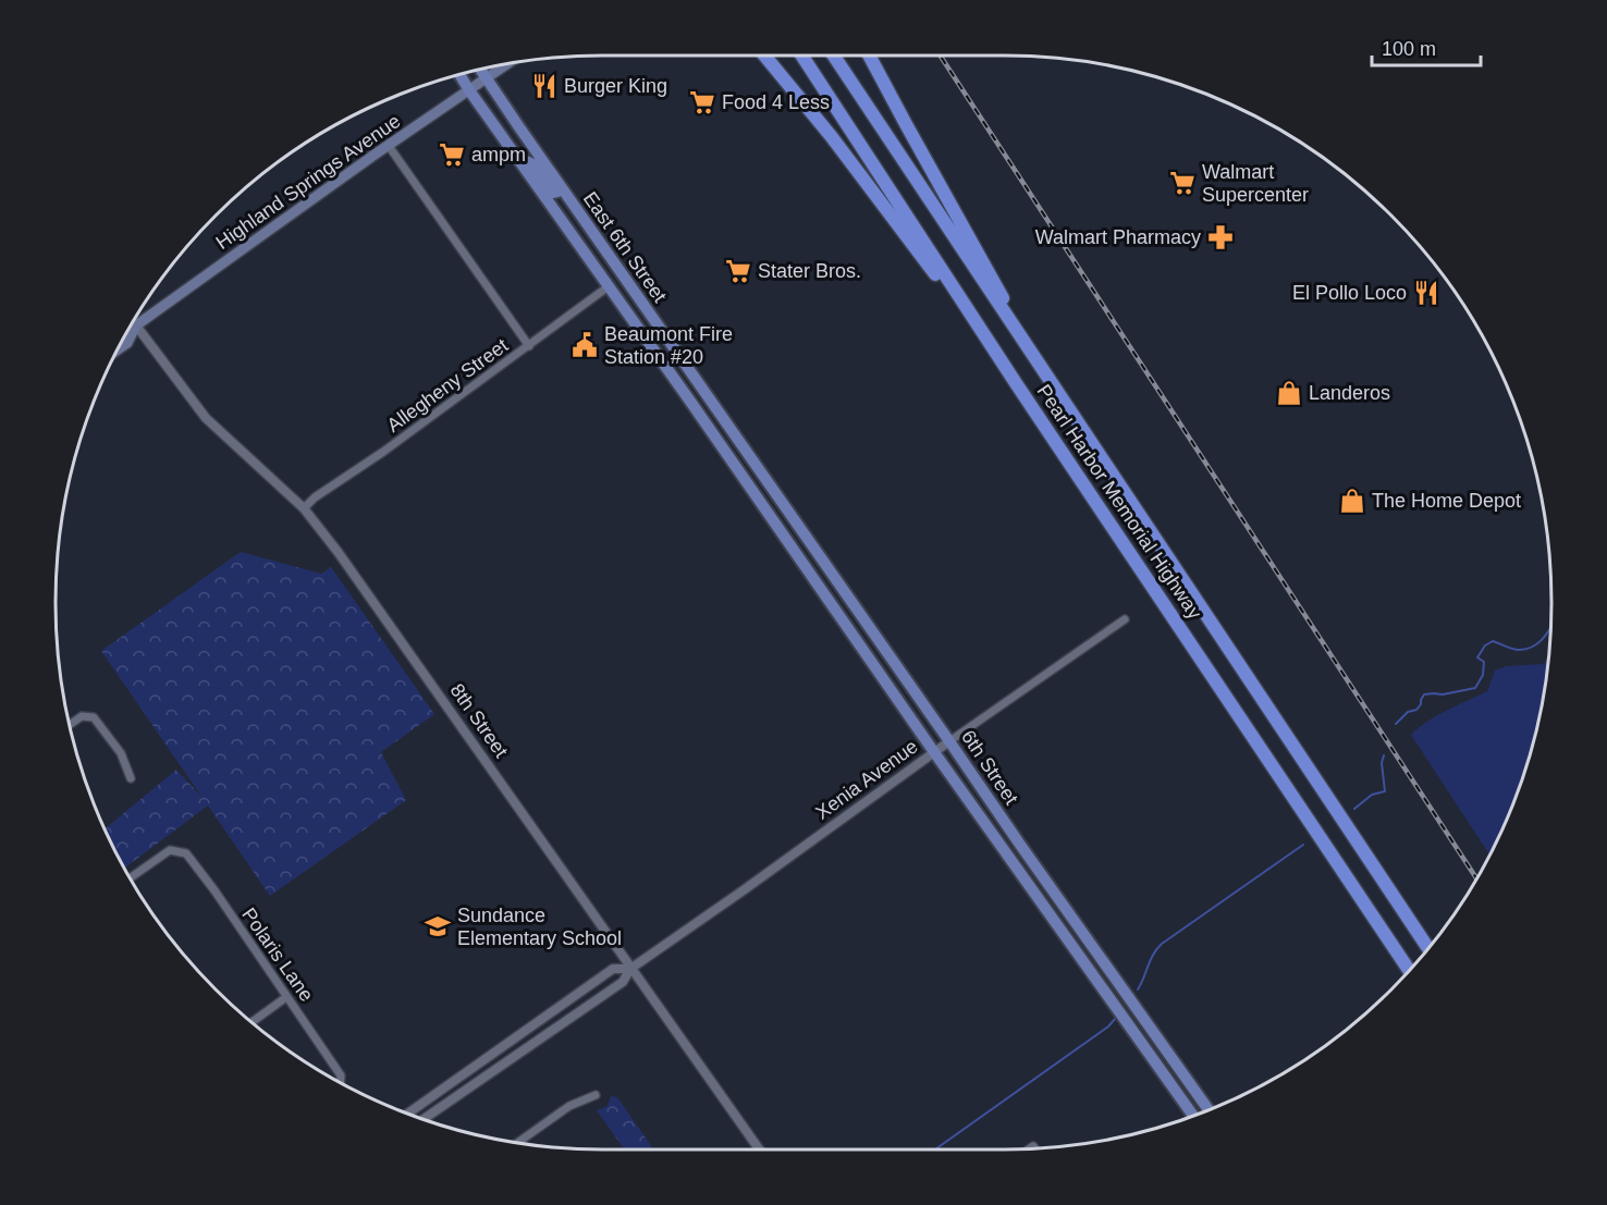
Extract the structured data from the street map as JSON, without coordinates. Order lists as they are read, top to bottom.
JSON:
{
  "streets": {
    "highway": ["Pearl Harbor Memorial Highway"],
    "main road": ["Highland Springs Avenue", "East 6th Street", "6th Street"],
    "street": [
      "Allegheny Street",
      "8th Street",
      "Xenia Avenue",
      "Polaris Lane"
    ]
  },
  "crossings": [
    ["Highland Springs Avenue", "East 6th Street"],
    ["Highland Springs Avenue", "8th Street"],
    ["East 6th Street", "Allegheny Street"],
    ["East 6th Street", "6th Street"],
    ["Allegheny Street", "8th Street"],
    ["8th Street", "Xenia Avenue"],
    ["6th Street", "Xenia Avenue"]
  ],
  "places": {
    "restaurant": ["Burger King", "El Pollo Loco"],
    "supermarket": [
      "Food 4 Less",
      "ampm",
      "Walmart Supercenter",
      "Stater Bros."
    ],
    "pharmacy": ["Walmart Pharmacy"],
    "public building": ["Beaumont Fire Station #20"],
    "shop": ["Landeros", "The Home Depot"],
    "school or university": ["Sundance Elementary School"]
  },
  "scale_bar": "100 m"
}
